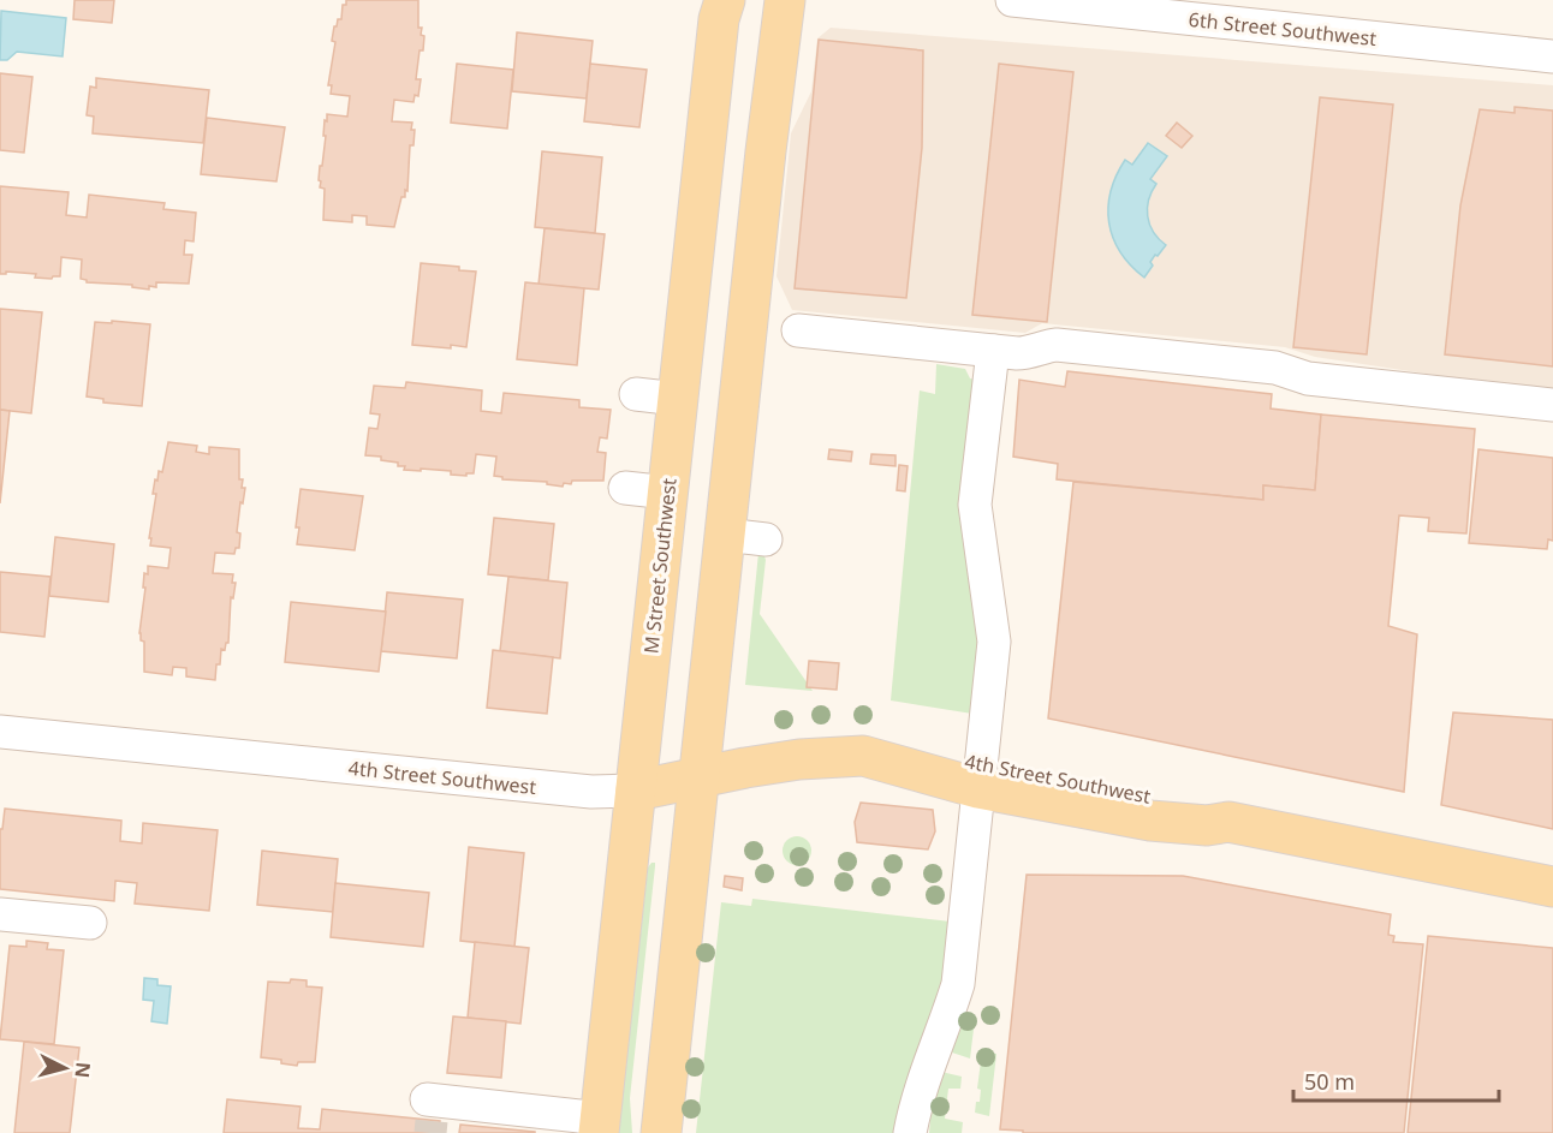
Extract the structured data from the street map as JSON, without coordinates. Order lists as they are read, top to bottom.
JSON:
{
  "streets": {
    "main road": ["M Street Southwest", "4th Street Southwest"],
    "street": ["6th Street Southwest"]
  },
  "crossings": [
    ["M Street Southwest", "4th Street Southwest"]
  ],
  "scale_bar": "50 m",
  "north": "right"
}
